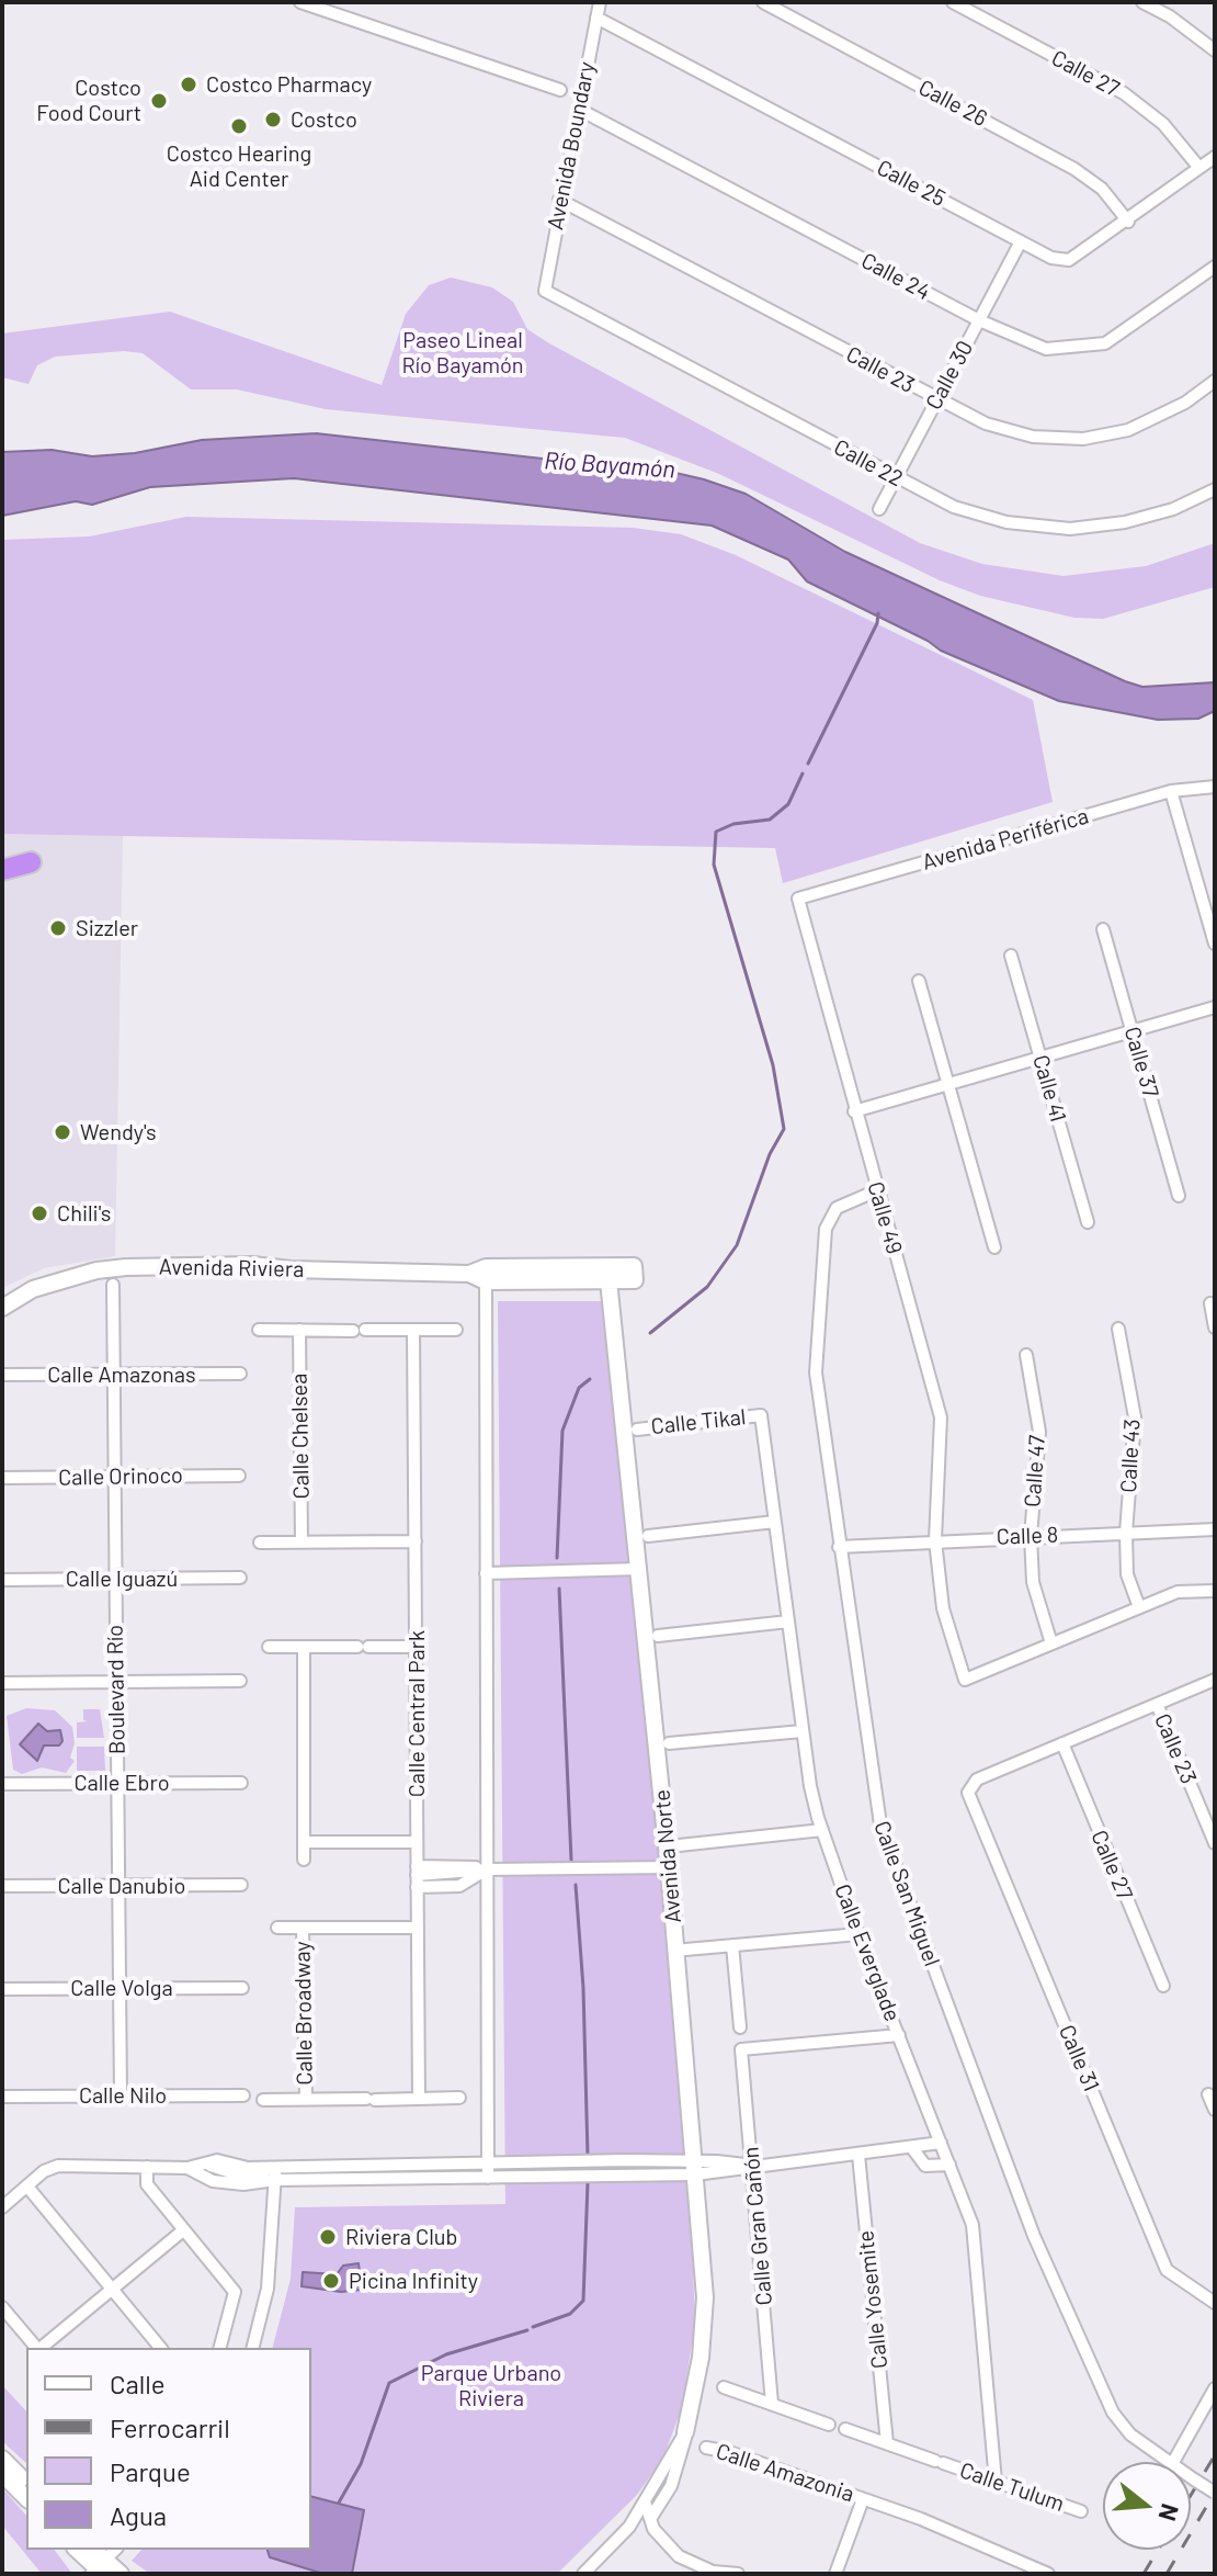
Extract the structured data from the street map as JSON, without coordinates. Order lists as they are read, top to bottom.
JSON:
{
  "streets": {
    "street": [
      "Calle 27",
      "Calle 26",
      "Avenida Boundary",
      "Calle 25",
      "Calle 24",
      "Calle 23",
      "Calle 30",
      "Calle 22",
      "Avenida Periférica",
      "Calle 37",
      "Calle 41",
      "Calle 49",
      "Avenida Riviera",
      "Calle Amazonas",
      "Calle Tikal",
      "Calle Chelsea",
      "Calle 43",
      "Calle 47",
      "Calle Orinoco",
      "Calle 8",
      "Calle Iguazú",
      "Boulevard Río",
      "Calle Central Park",
      "Calle Ebro",
      "Avenida Norte",
      "Calle Danubio",
      "Calle San Miguel",
      "Calle Everglade",
      "Calle Volga",
      "Calle Broadway",
      "Calle 31",
      "Calle Nilo",
      "Calle Gran Cañón",
      "Calle Yosemite",
      "Calle Amazonia",
      "Calle Tulum"
    ]
  },
  "crossings": [
    ["Calle 27", "Calle 25"],
    ["Calle 27", "Calle 31"],
    ["Calle 26", "Calle 25"],
    ["Avenida Boundary", "Calle 25"],
    ["Avenida Boundary", "Calle 24"],
    ["Avenida Boundary", "Calle 23"],
    ["Avenida Boundary", "Calle 22"],
    ["Calle 25", "Calle 30"],
    ["Calle 24", "Calle 30"],
    ["Calle 23", "Calle 30"],
    ["Calle 30", "Calle 22"],
    ["Avenida Periférica", "Calle 49"],
    ["Calle 49", "Calle 47"],
    ["Calle 49", "Calle 8"],
    ["Calle 49", "Calle San Miguel"],
    ["Avenida Riviera", "Avenida Norte"],
    ["Calle Amazonas", "Boulevard Río"],
    ["Calle Tikal", "Calle Everglade"],
    ["Calle 43", "Calle 8"],
    ["Calle 47", "Calle 8"],
    ["Calle Orinoco", "Boulevard Río"],
    ["Calle 8", "Calle San Miguel"],
    ["Calle Iguazú", "Boulevard Río"],
    ["Boulevard Río", "Calle Ebro"],
    ["Boulevard Río", "Calle Danubio"],
    ["Boulevard Río", "Calle Volga"],
    ["Boulevard Río", "Calle Nilo"],
    ["Calle Everglade", "Calle Gran Cañón"],
    ["Calle Everglade", "Calle Tulum"],
    ["Calle Yosemite", "Calle Tulum"]
  ],
  "water": ["Río Bayamón"],
  "parks": ["Paseo Lineal Río Bayamón", "Parque Urbano Riviera"],
  "places": [
    "Costco Pharmacy",
    "Costco Food Court",
    "Costco",
    "Costco Hearing Aid Center",
    "Sizzler",
    "Wendy's",
    "Chili's",
    "Riviera Club",
    "Picina Infinity"
  ],
  "legend": [
    "Calle",
    "Ferrocarril",
    "Parque",
    "Agua"
  ],
  "north": "right"
}
